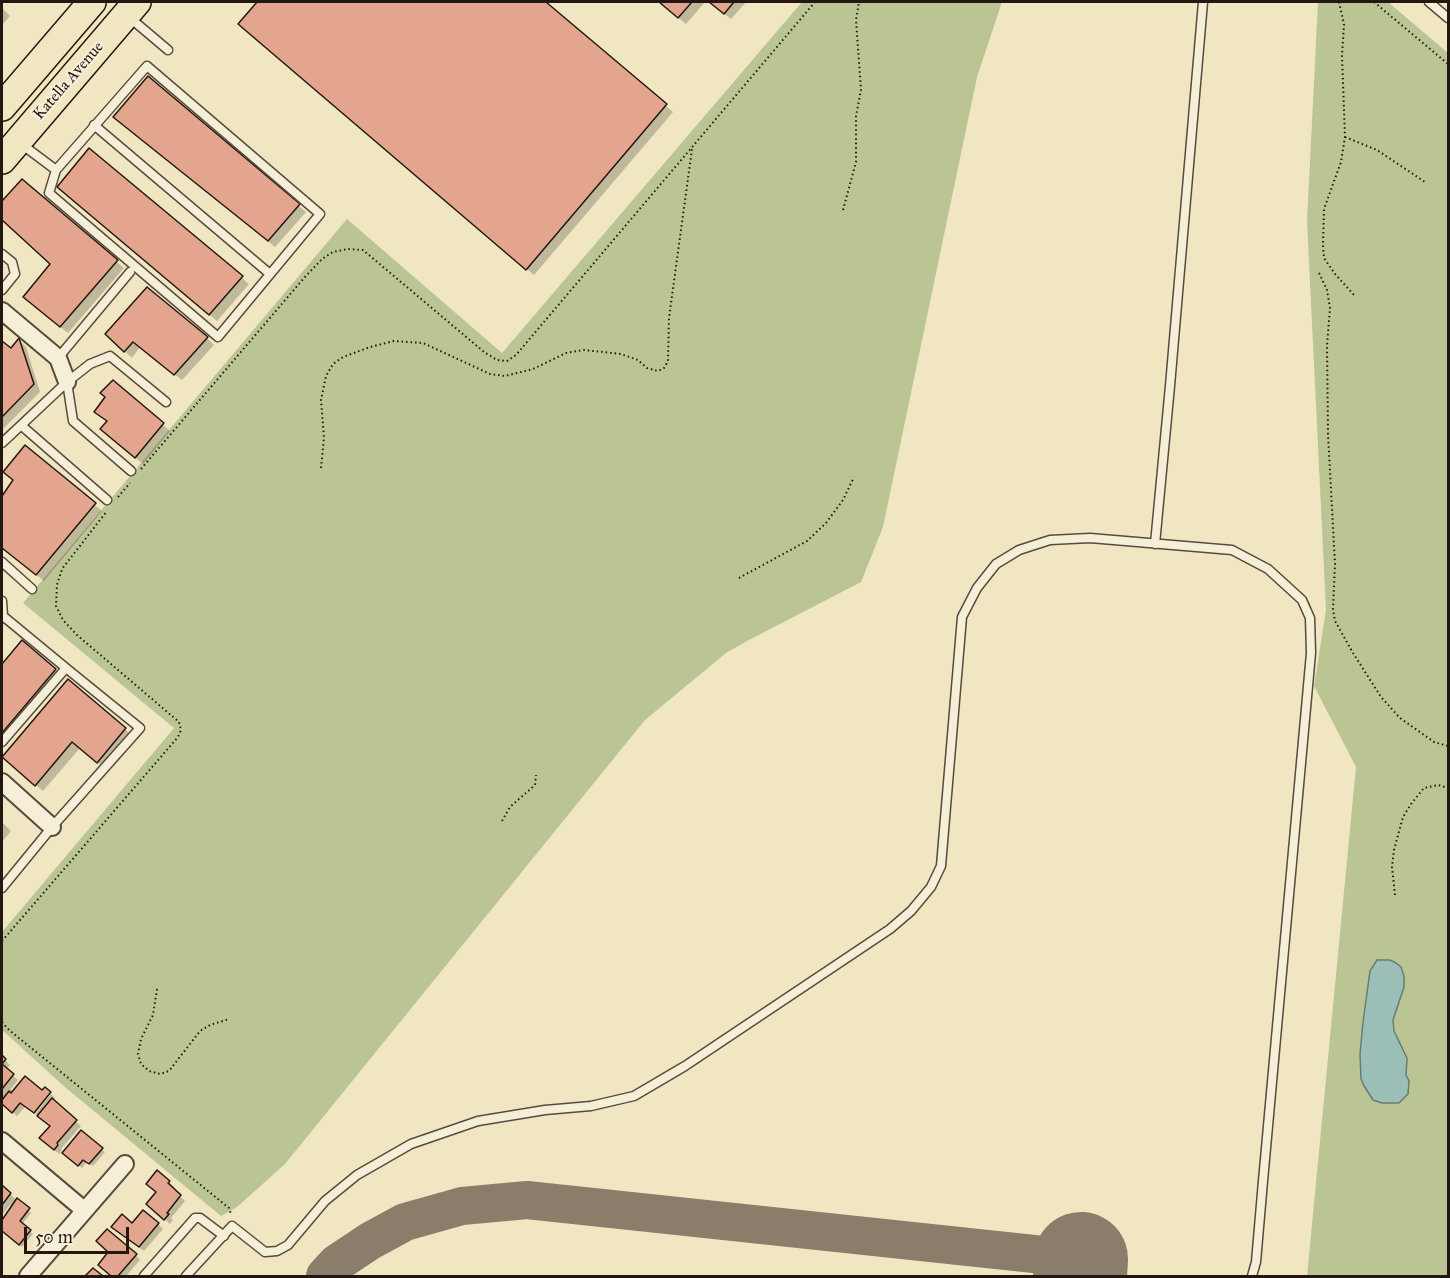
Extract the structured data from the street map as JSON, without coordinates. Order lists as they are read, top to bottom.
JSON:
{
  "streets": {
    "main road": ["Katella Avenue"]
  },
  "scale_bar": "50 m"
}
